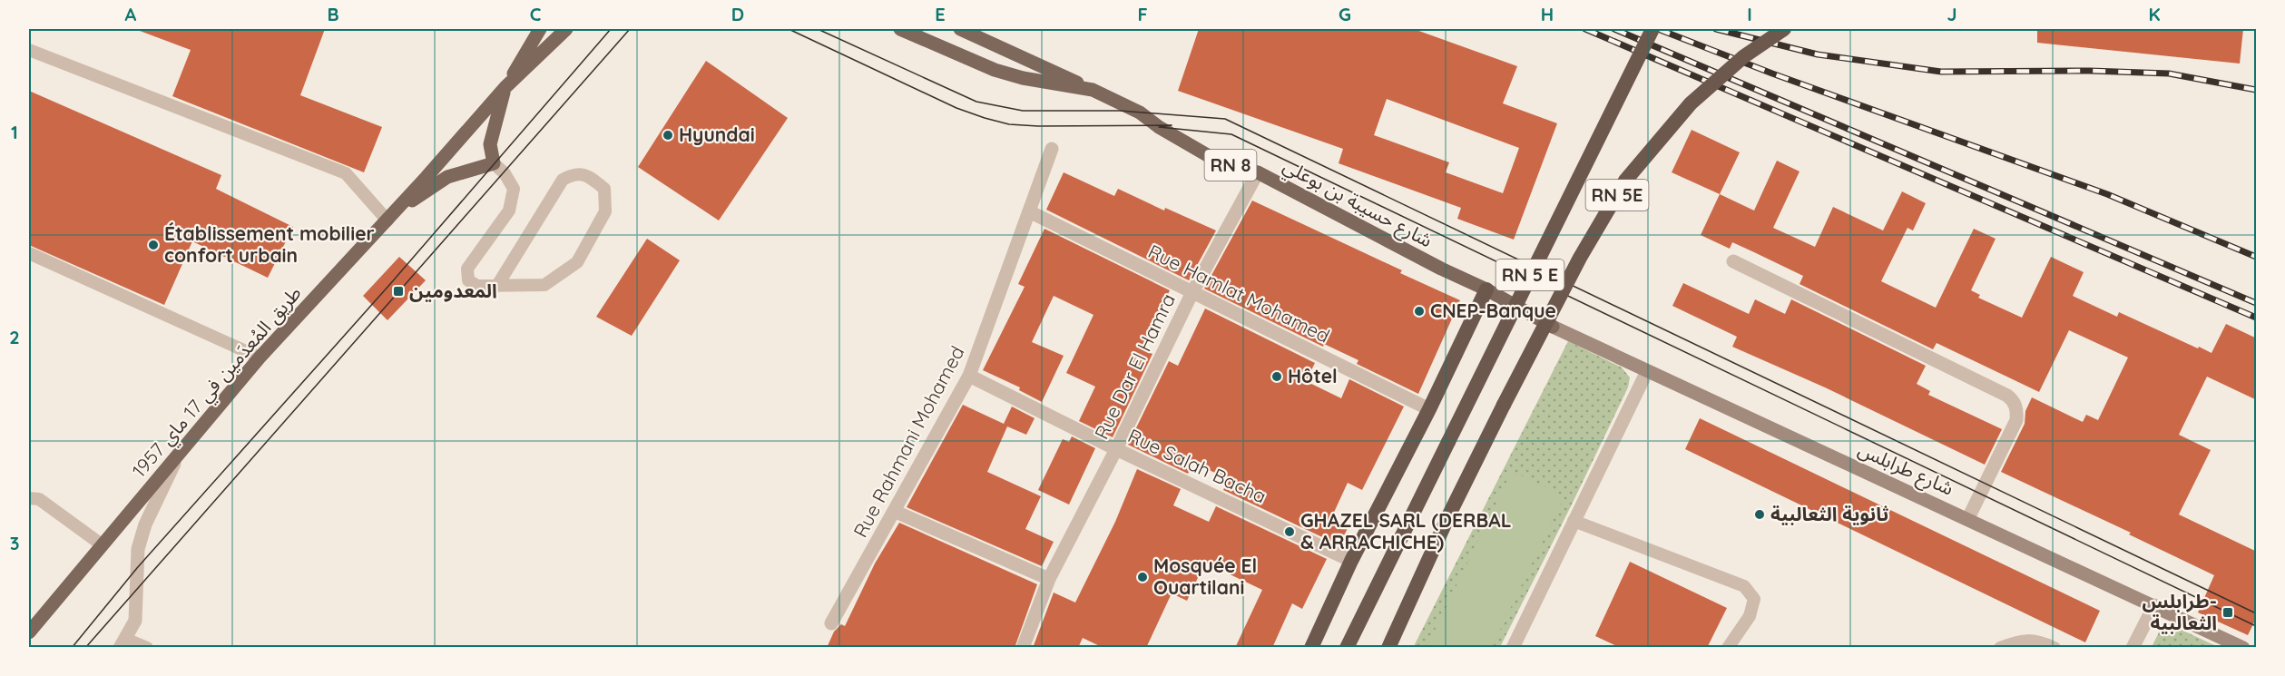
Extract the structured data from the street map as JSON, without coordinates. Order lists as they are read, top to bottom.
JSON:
{
  "streets": {
    "highway": ["RN 5E", "RN 5 E"],
    "main road": [
      "RN 8",
      "شارع حسيبة بن بوعلي",
      "طريق المُعدَمين في 17 ماي 1957",
      "شارع طرابلس"
    ],
    "street": [
      "Rue Hamlat Mohamed",
      "Rue Dar El Hamra",
      "Rue Rahmani Mohamed",
      "Rue Salah Bacha"
    ]
  },
  "crossings": [
    ["شارع حسيبة بن بوعلي", "Rue Dar El Hamra"],
    ["شارع حسيبة بن بوعلي", "شارع طرابلس"],
    ["Rue Hamlat Mohamed", "Rue Dar El Hamra"],
    ["Rue Hamlat Mohamed", "Rue Rahmani Mohamed"],
    ["Rue Dar El Hamra", "Rue Salah Bacha"],
    ["Rue Rahmani Mohamed", "Rue Salah Bacha"]
  ],
  "places": {
    "other": [
      "Hyundai",
      "Établissement mobilier confort urbain",
      "CNEP-Banque",
      "Hôtel",
      "ثانوية الثعالبية",
      "GHAZEL SARL (DERBAL & ARRACHICHE)",
      "Mosquée El Ouartilani"
    ],
    "transit": ["المعدومين", "طرابلس- الثعالبية"]
  },
  "grid": {
    "columns": [
      "A",
      "B",
      "C",
      "D",
      "E",
      "F",
      "G",
      "H",
      "I",
      "J",
      "K"
    ],
    "rows": ["1", "2", "3"]
  }
}
